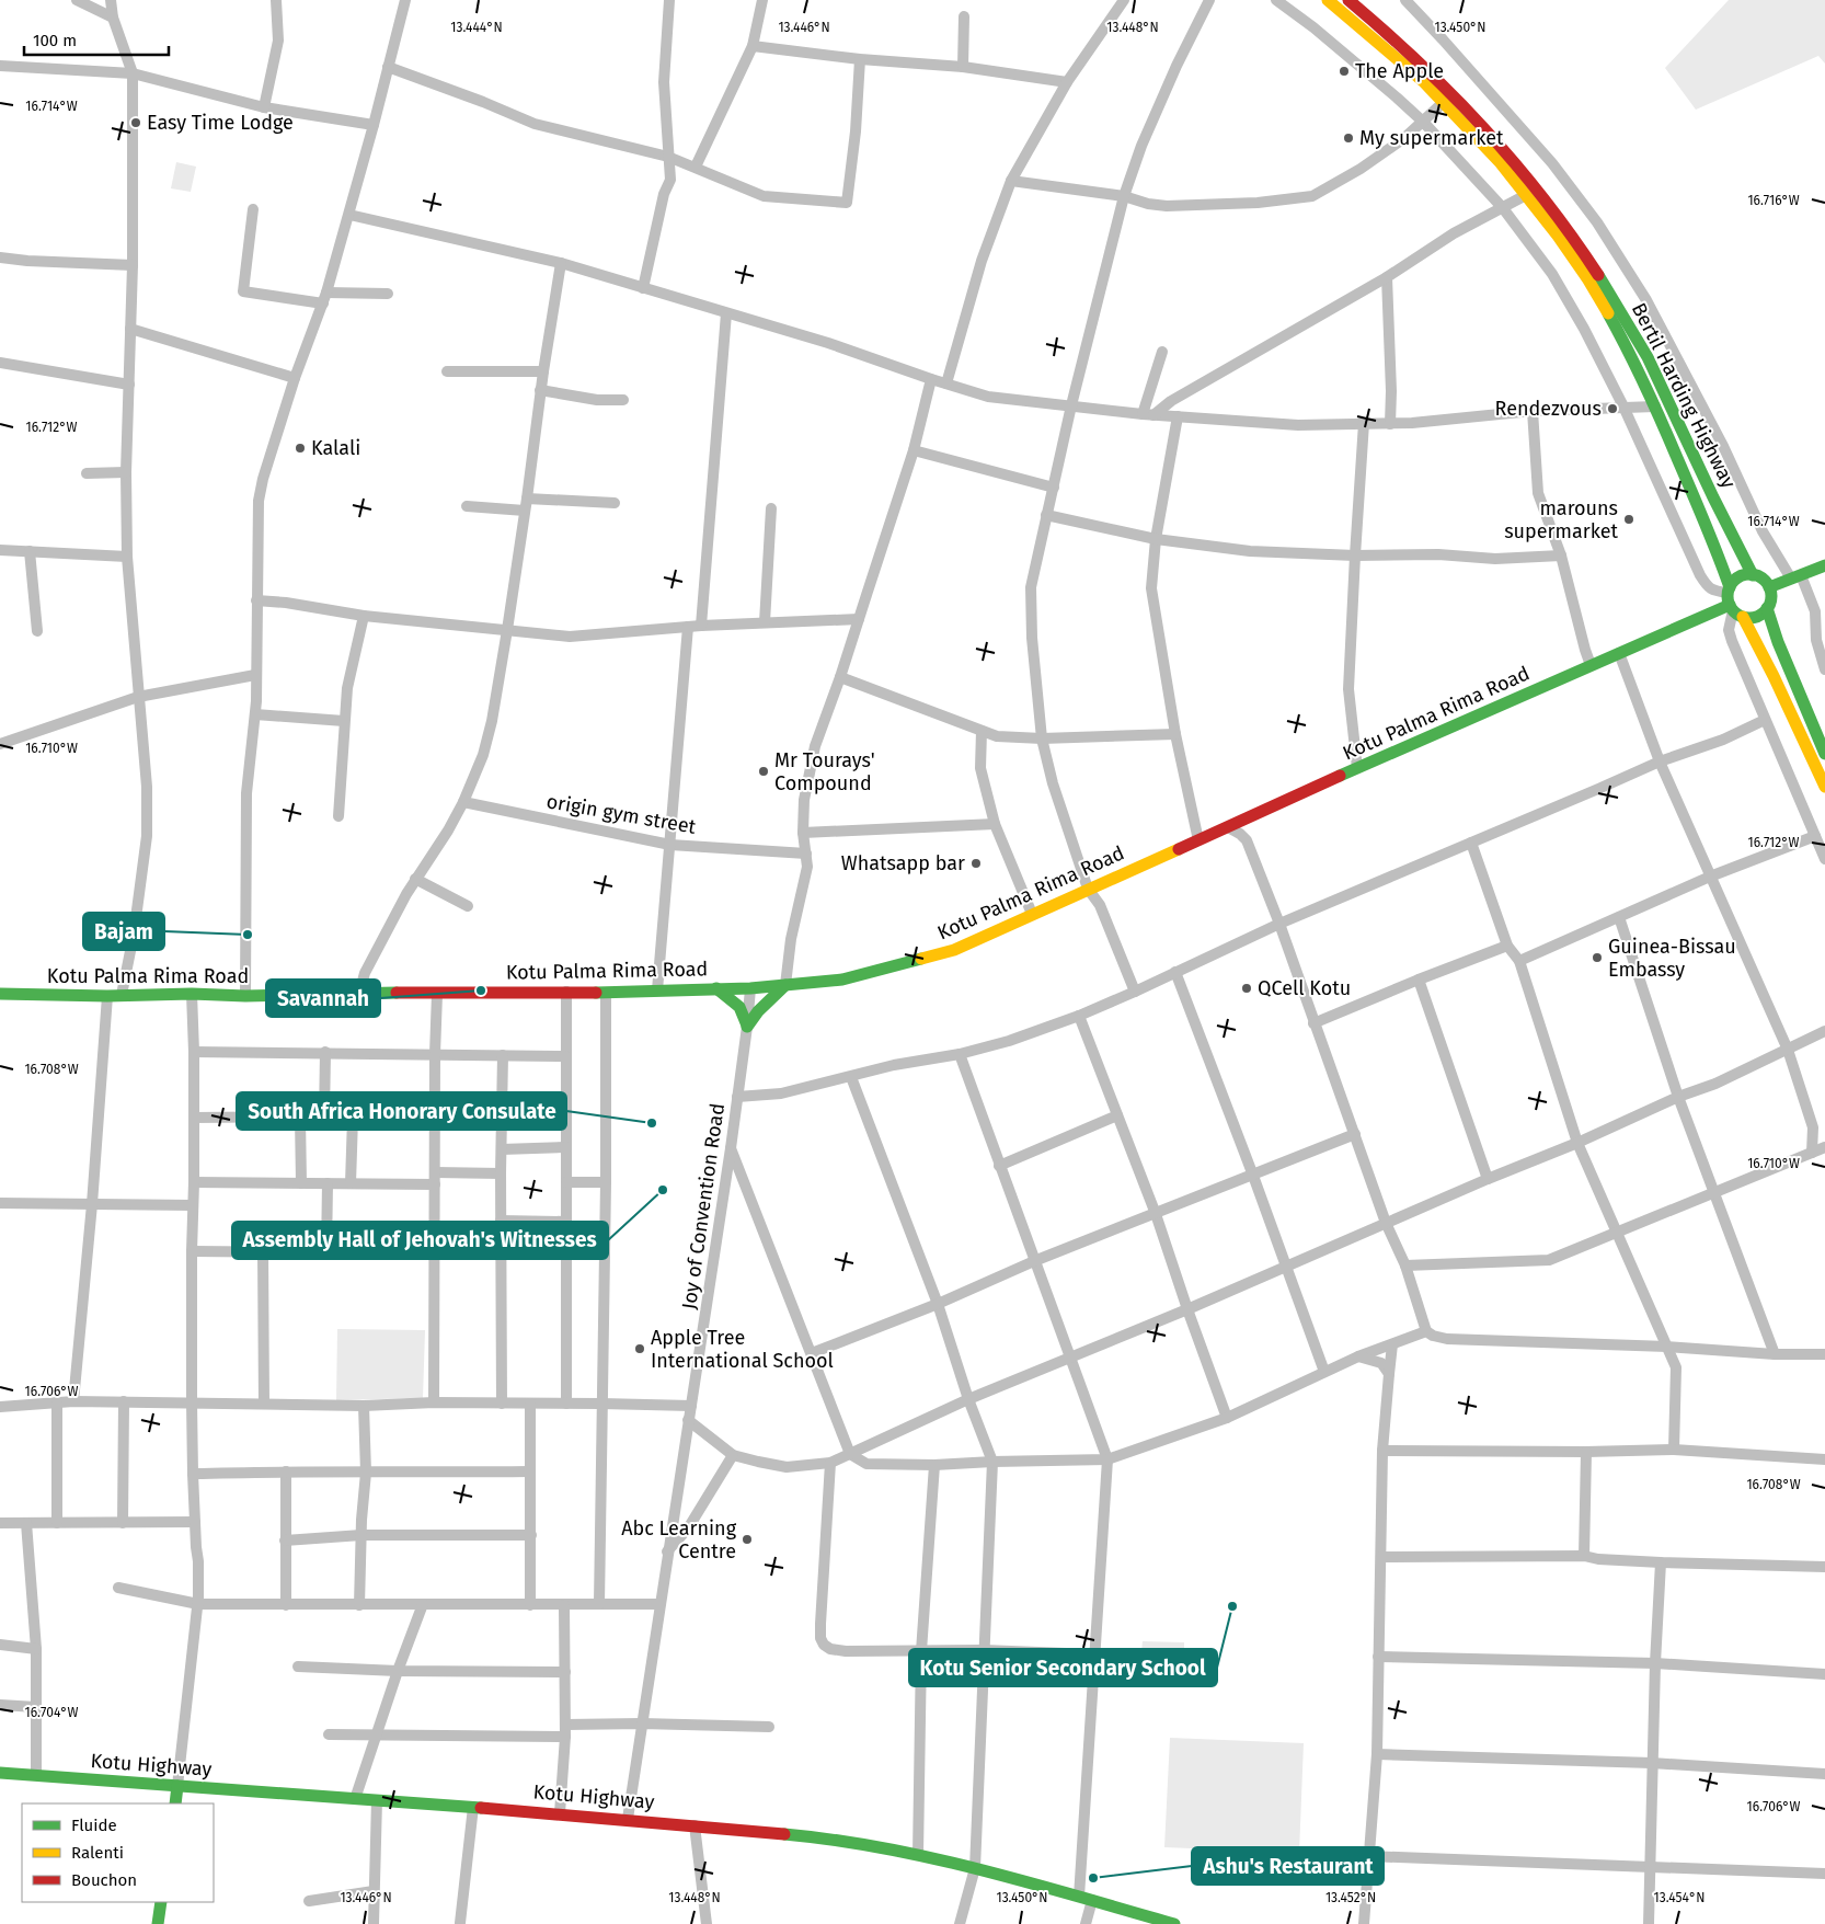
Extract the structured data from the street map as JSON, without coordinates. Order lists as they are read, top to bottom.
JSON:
{
  "streets": {
    "street": [
      "Bertil Harding Highway",
      "Kotu Palma Rima Road",
      "origin gym street",
      "Joy of Convention Road",
      "Kotu Highway"
    ]
  },
  "crossings": [
    ["Bertil Harding Highway", "Kotu Palma Rima Road"],
    ["Kotu Palma Rima Road", "Joy of Convention Road"],
    ["Joy of Convention Road", "Kotu Highway"]
  ],
  "places": [
    "The Apple",
    "Easy Time Lodge",
    "My supermarket",
    "Rendezvous",
    "Kalali",
    "marouns supermarket",
    "Mr Tourays' Compound",
    "Whatsapp bar",
    "Bajam",
    "Guinea-Bissau Embassy",
    "QCell Kotu",
    "Savannah",
    "South Africa Honorary Consulate",
    "Assembly Hall of Jehovah's Witnesses",
    "Apple Tree International School",
    "Abc Learning Centre",
    "Kotu Senior Secondary School",
    "Ashu's Restaurant"
  ],
  "legend": ["Fluide", "Ralenti", "Bouchon"],
  "scale_bar": "100 m",
  "coordinates": [
    "13.450°N",
    "13.444°N",
    "13.446°N",
    "13.448°N",
    "16.714°W",
    "16.716°W",
    "16.712°W",
    "16.710°W",
    "16.708°W",
    "16.706°W",
    "16.704°W",
    "13.452°N",
    "13.454°N"
  ]
}
